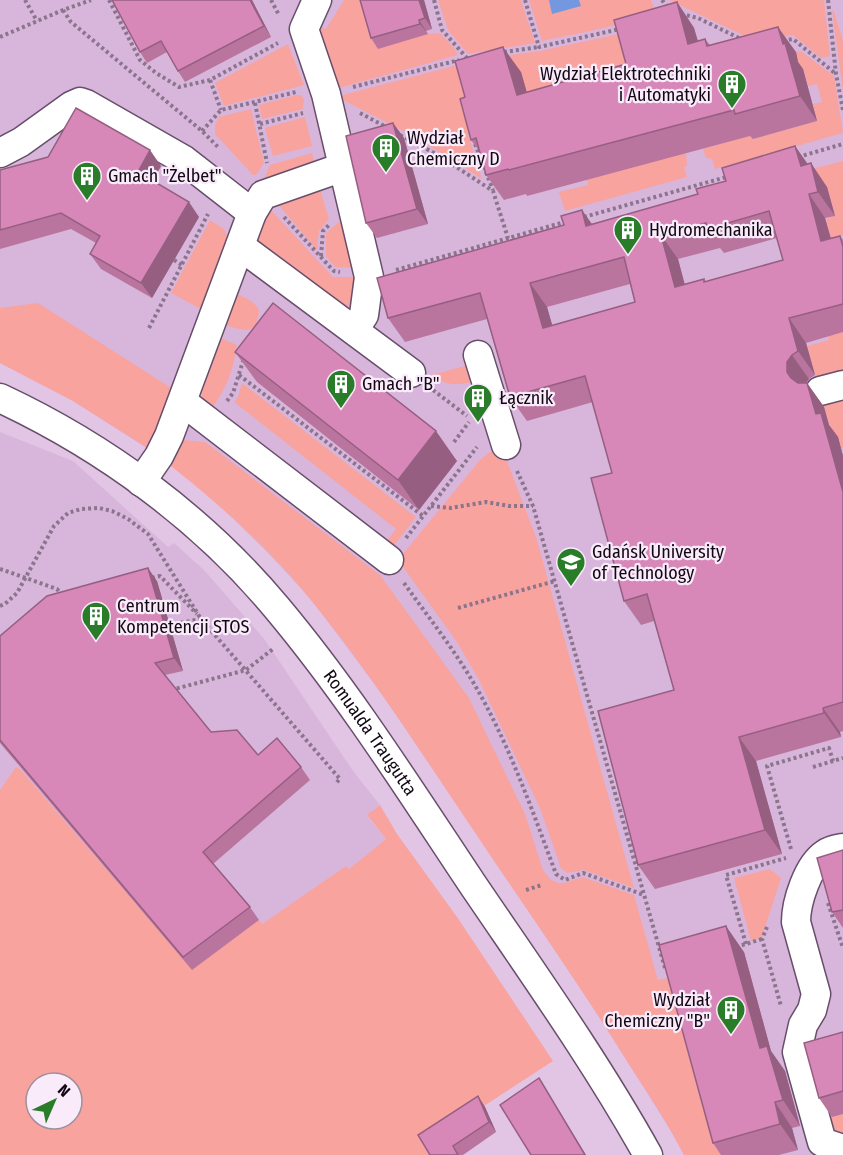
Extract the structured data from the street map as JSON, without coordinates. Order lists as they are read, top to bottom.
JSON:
{
  "streets": {
    "street": ["Romualda Traugutta"]
  },
  "places": {
    "building": [
      "Wydział Elektrotechniki i Automatyki",
      "Wydział Chemiczny D",
      "Gmach \"Żelbet\"",
      "Hydromechanika",
      "Gmach \"B\"",
      "Łącznik",
      "Centrum Kompetencji STOS",
      "Wydział Chemiczny \"B\""
    ],
    "school or university": ["Gdańsk University of Technology"]
  },
  "north": "top right"
}
